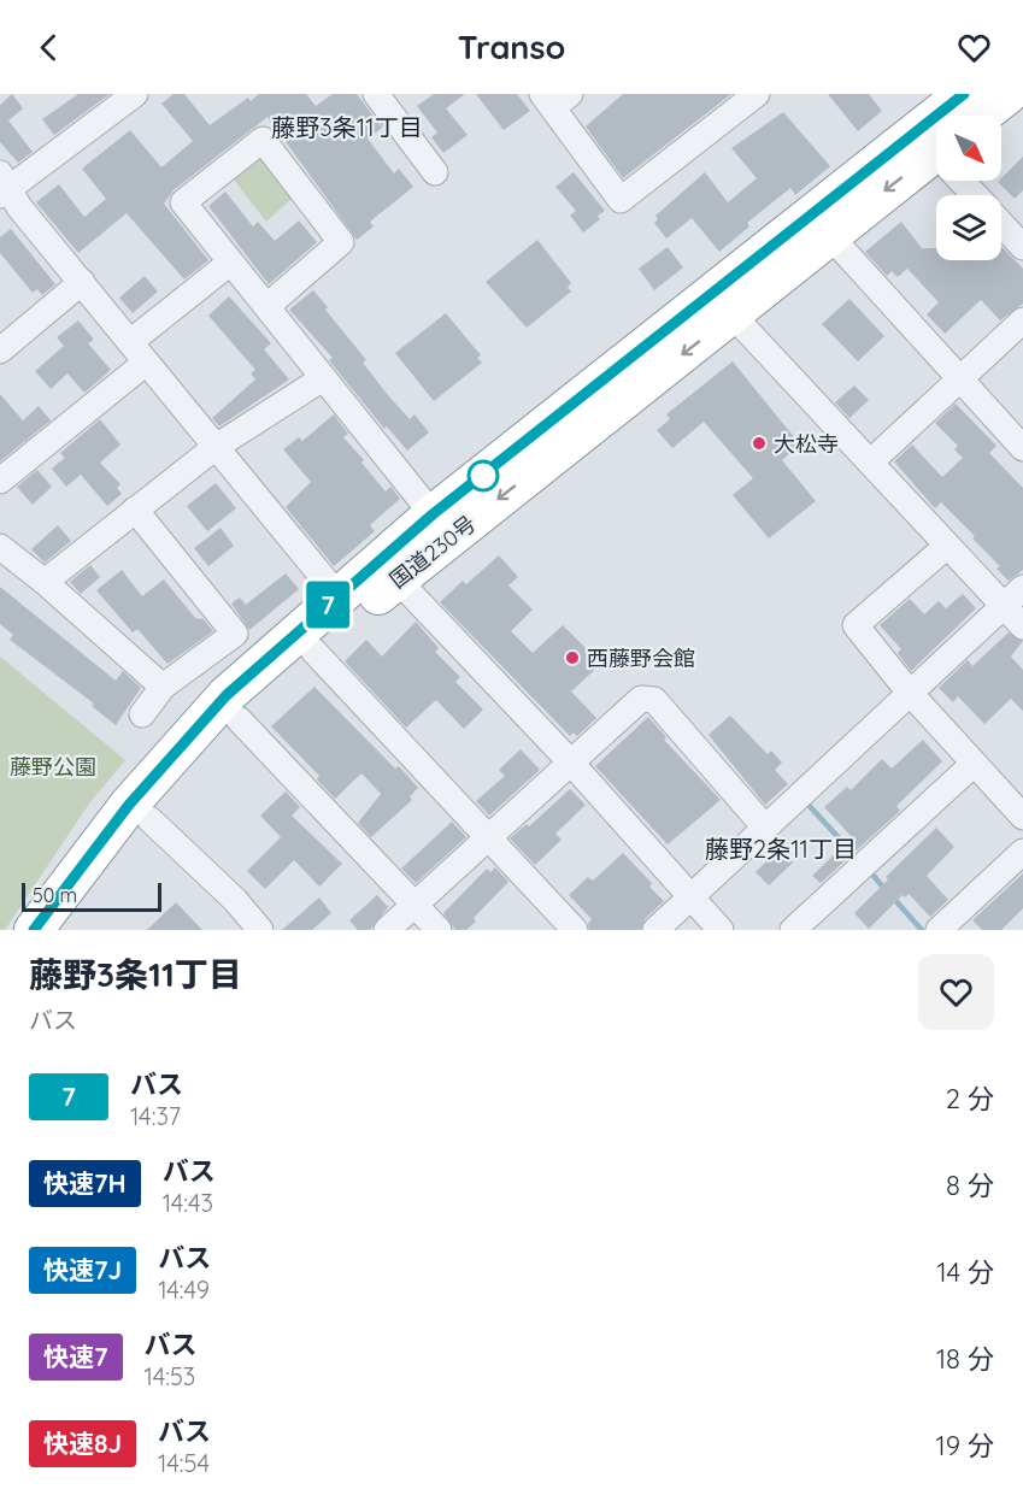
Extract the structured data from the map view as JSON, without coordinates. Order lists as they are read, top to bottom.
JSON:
{
  "streets": {
    "highway": ["国道230号"]
  },
  "districts": ["藤野3条11丁目", "藤野2条11丁目"],
  "parks": ["藤野公園"],
  "places": ["大松寺", "西藤野会館"],
  "lines": ["bus line 7"],
  "scale_bar": "50 m",
  "north": "bottom right",
  "page": {
    "header": "Transo",
    "on_map": "7",
    "scale": "50 m",
    "heading": ["藤野3条11丁目", "バス"],
    "list": [
      {
        "mark": "7",
        "name": "バス",
        "note": "14:37",
        "value": "2 分"
      },
      {
        "mark": "快速7H",
        "name": "バス",
        "note": "14:43",
        "value": "8 分"
      },
      {
        "mark": "快速7J",
        "name": "バス",
        "note": "14:49",
        "value": "14 分"
      },
      {
        "mark": "快速7",
        "name": "バス",
        "note": "14:53",
        "value": "18 分"
      },
      {
        "mark": "快速8J",
        "name": "バス",
        "note": "14:54",
        "value": "19 分"
      }
    ]
  }
}
